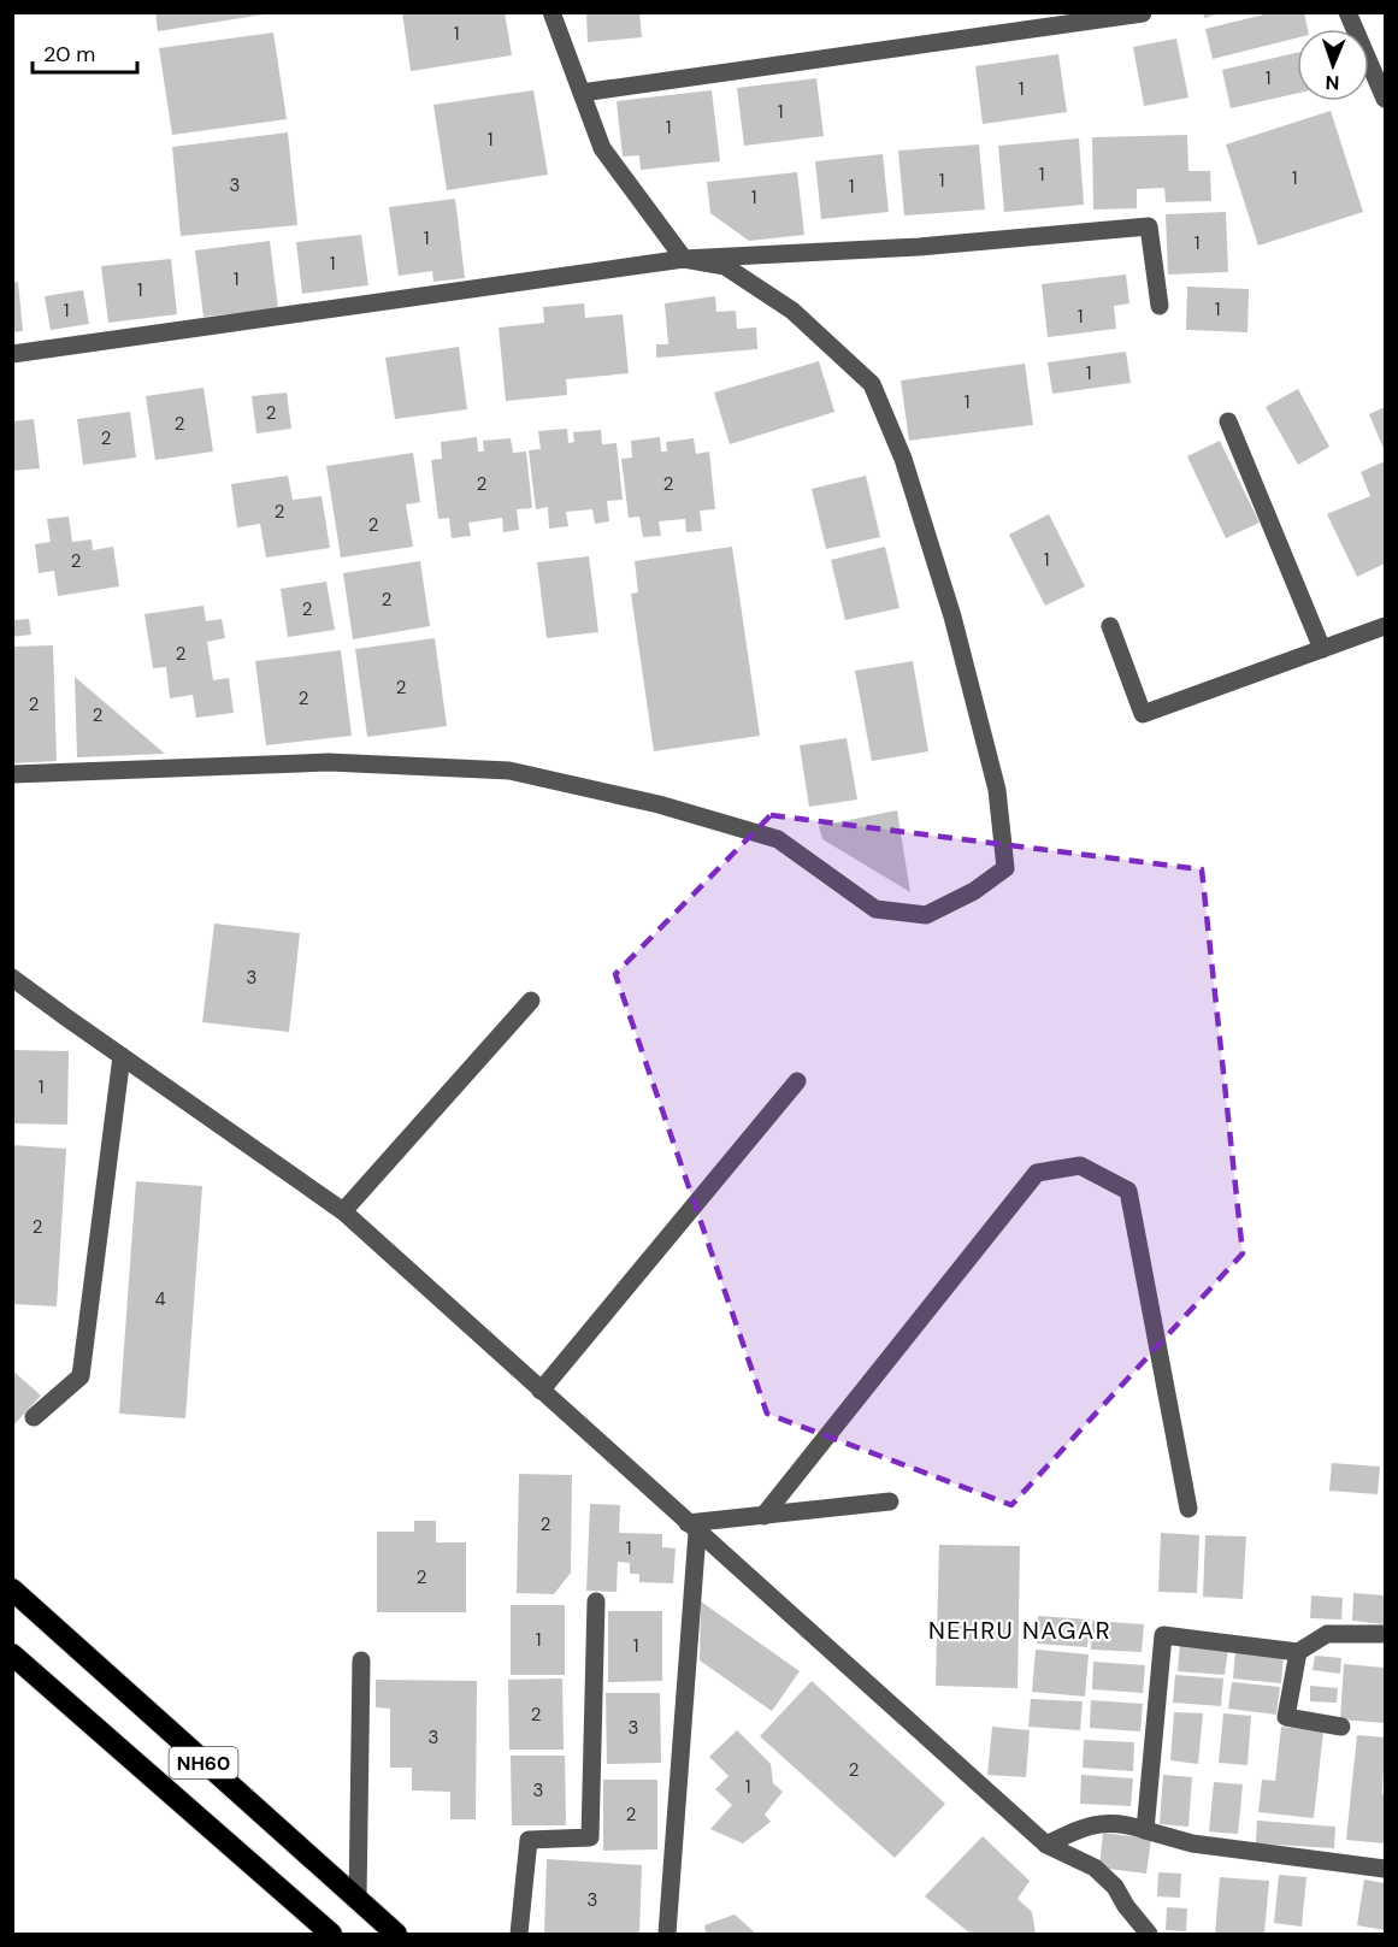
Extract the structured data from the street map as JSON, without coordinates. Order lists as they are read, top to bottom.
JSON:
{
  "streets": {
    "highway": ["NH60"]
  },
  "districts": ["NEHRU NAGAR"],
  "house_numbers": [
    "1",
    "1",
    "1",
    "1",
    "1",
    "1",
    "1",
    "1",
    "1",
    "3",
    "1",
    "1",
    "1",
    "1",
    "1",
    "1",
    "1",
    "1",
    "1",
    "1",
    "1",
    "1",
    "2",
    "2",
    "2",
    "2",
    "2",
    "2",
    "2",
    "1",
    "2",
    "2",
    "2",
    "2",
    "2",
    "2",
    "2",
    "2",
    "3",
    "1",
    "2",
    "4",
    "2",
    "1",
    "2",
    "1",
    "1",
    "2",
    "3",
    "3",
    "2",
    "1",
    "3",
    "2",
    "3"
  ],
  "scale_bar": "20 m",
  "north": "bottom"
}
